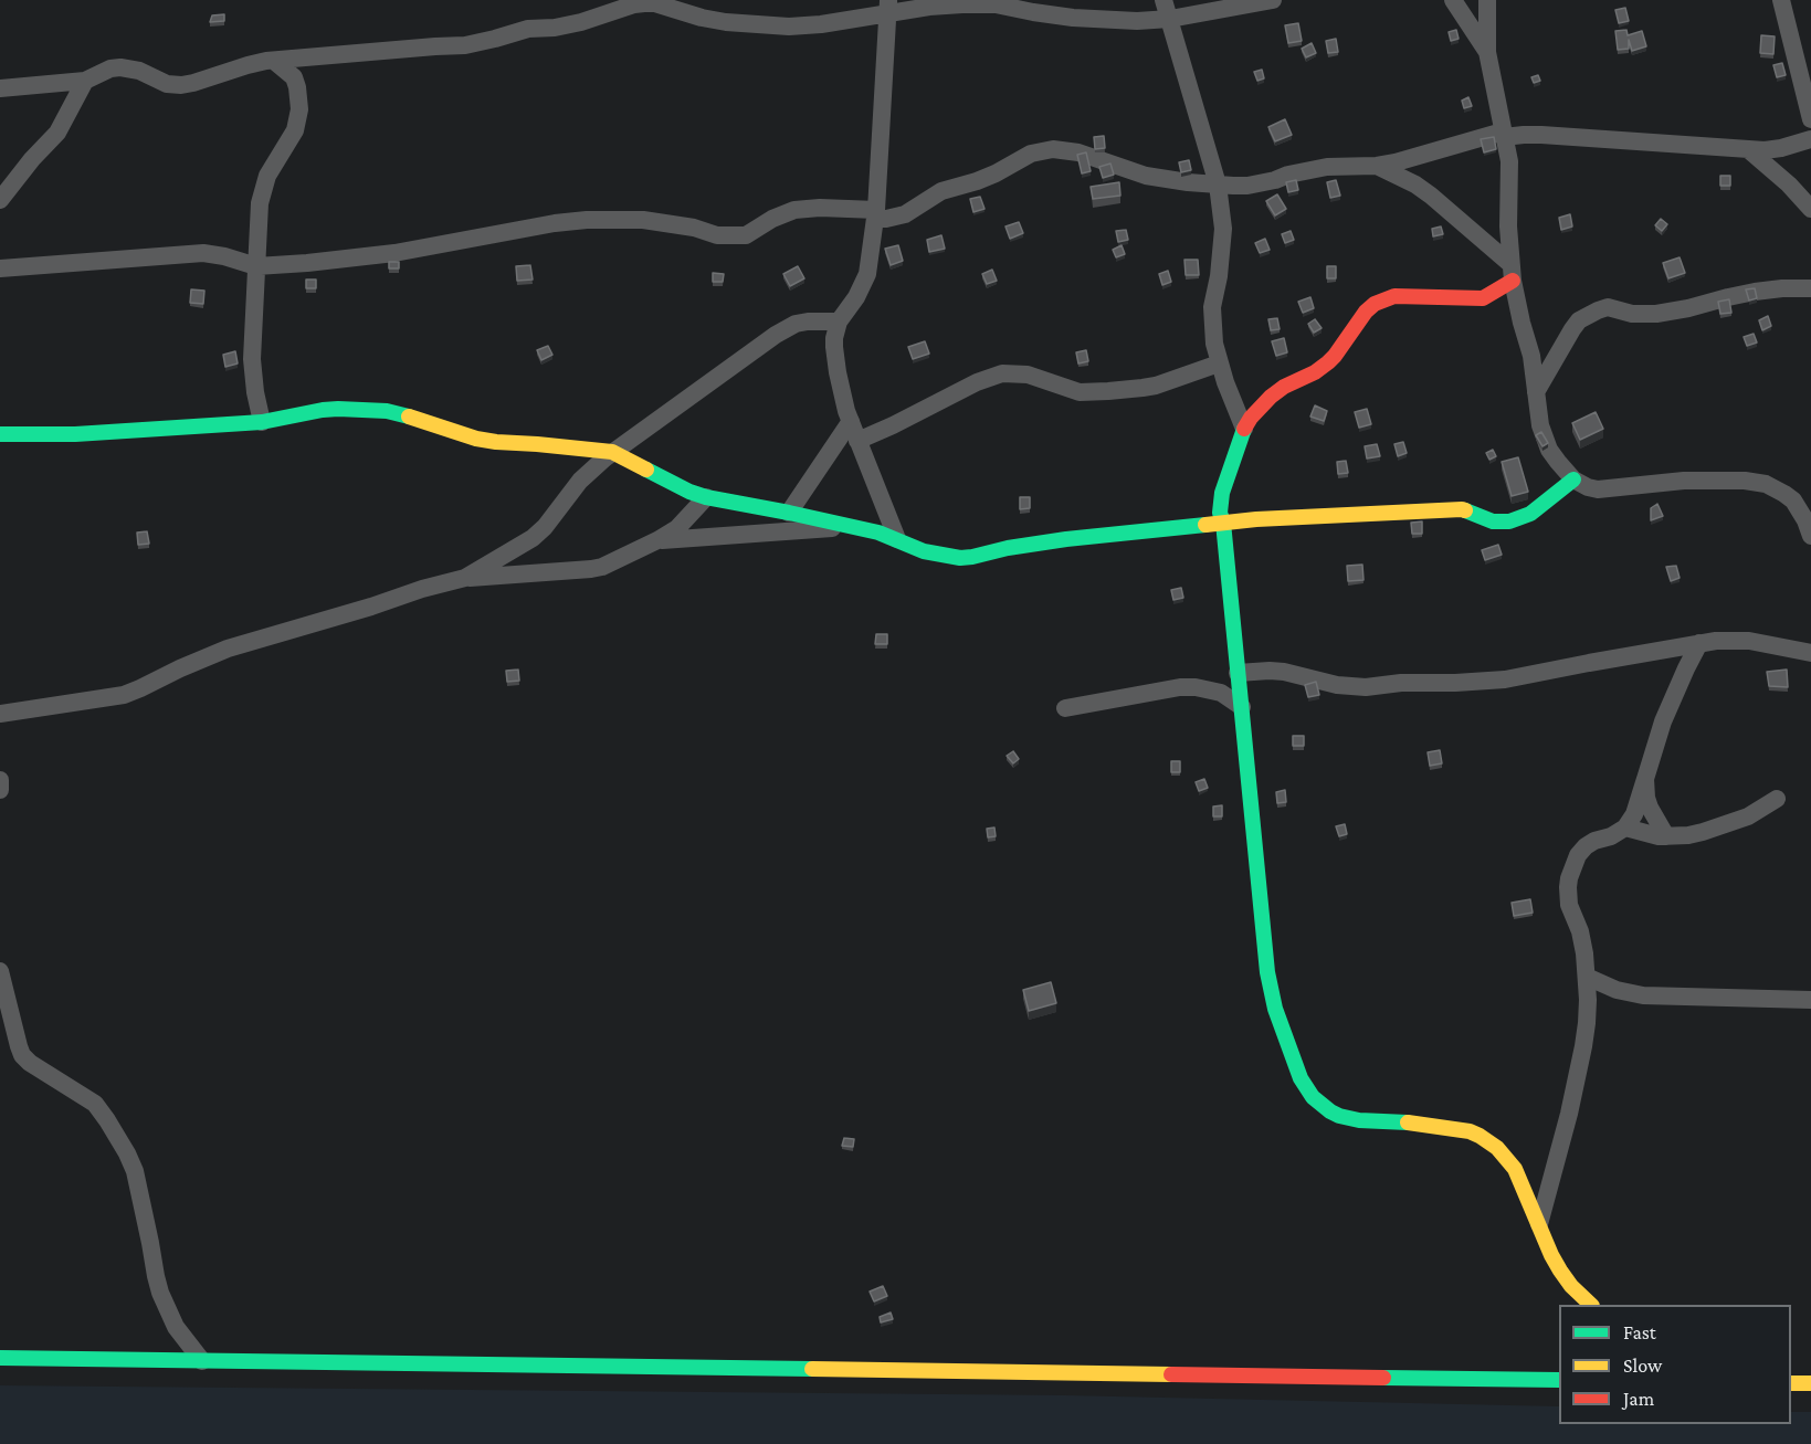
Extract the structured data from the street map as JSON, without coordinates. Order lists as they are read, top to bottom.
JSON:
{
  "legend": ["Fast", "Slow", "Jam"]
}
